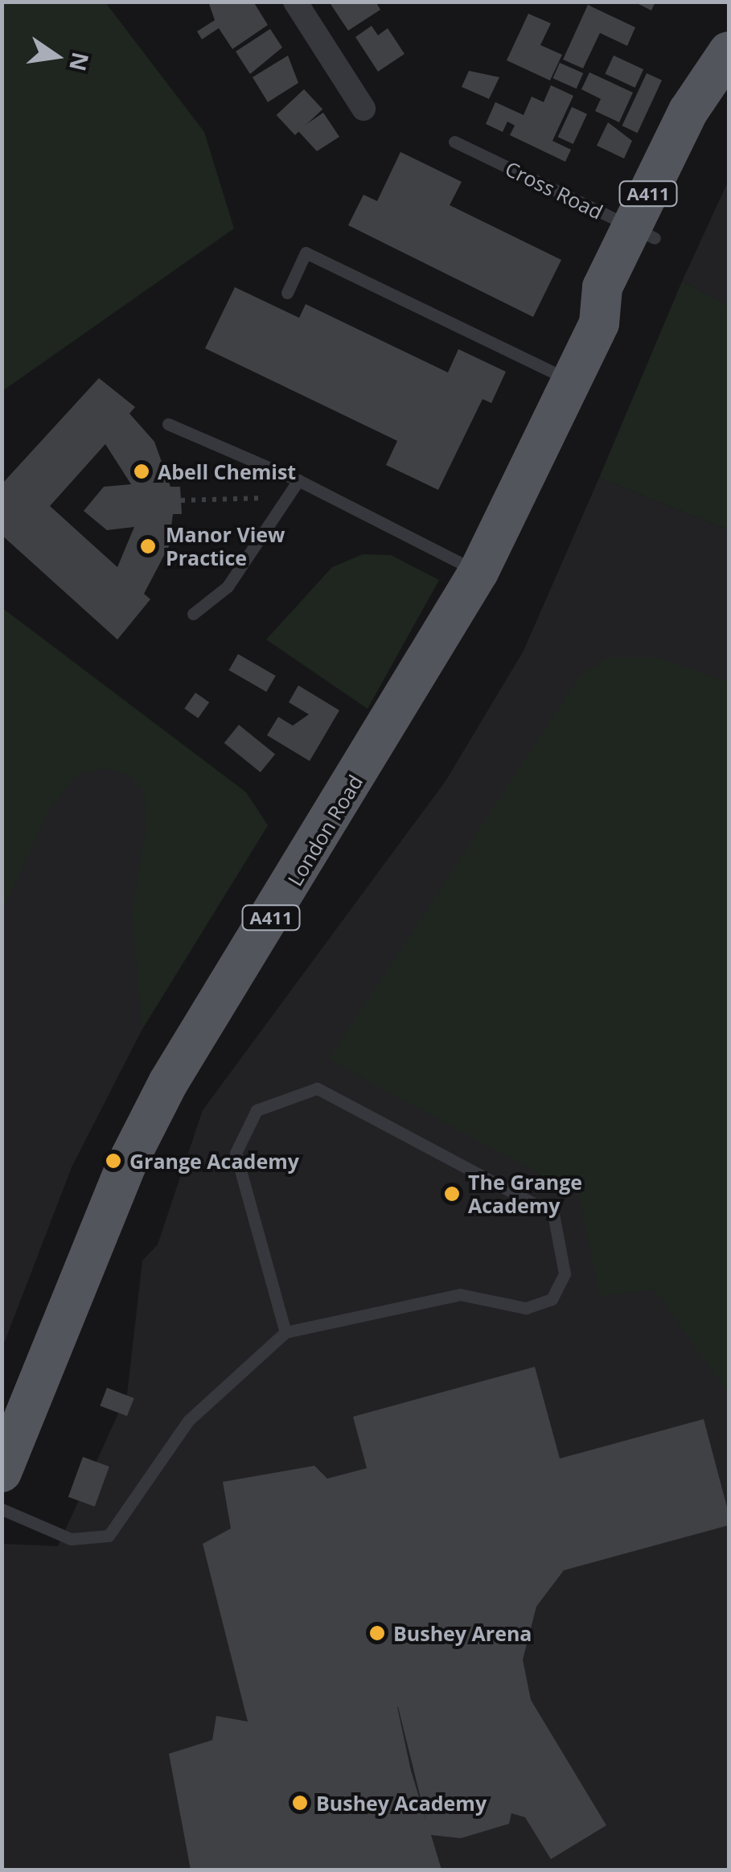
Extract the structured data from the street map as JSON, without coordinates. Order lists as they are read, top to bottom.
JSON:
{
  "streets": {
    "main road": ["A411", "London Road"],
    "lane": ["Cross Road"]
  },
  "crossings": [
    ["Cross Road", "London Road"]
  ],
  "places": [
    "Abell Chemist",
    "Manor View Practice",
    "Grange Academy",
    "The Grange Academy",
    "Bushey Arena",
    "Bushey Academy"
  ],
  "north": "right"
}
